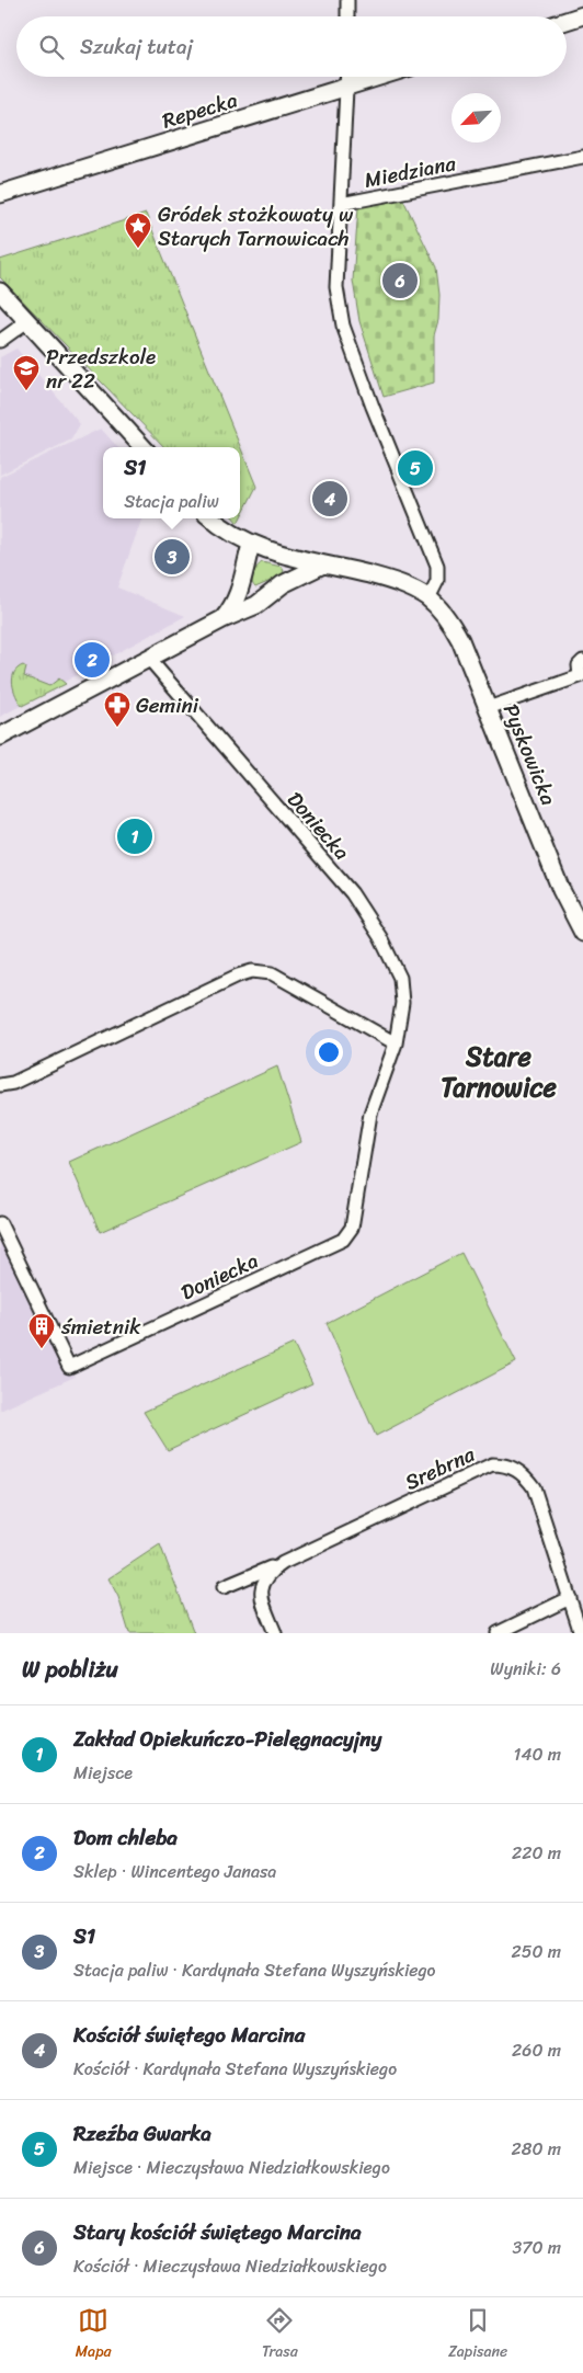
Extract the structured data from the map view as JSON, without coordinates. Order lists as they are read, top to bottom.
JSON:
{
  "streets": {
    "street": [
      "Repecka",
      "Miedziana",
      "Pyskowicka",
      "Doniecka",
      "Srebrna"
    ]
  },
  "districts": ["Stare Tarnowice"],
  "places": {
    "place": ["Gródek stożkowaty w Starych Tarnowicach"],
    "school or university": ["Przedszkole nr 22"],
    "pharmacy": ["Gemini"],
    "building": ["śmietnik"]
  },
  "north": "bottom left",
  "page": {
    "search": "Szukaj tutaj",
    "pins": [
      "6",
      "5",
      "4",
      "3",
      "2",
      "1"
    ],
    "popup": ["S1", "Stacja paliw"],
    "heading": ["W pobliżu", "Wyniki: 6"],
    "list": [
      {
        "mark": "1",
        "name": "Zakład Opiekuńczo-Pielęgnacyjny",
        "note": "Miejsce",
        "value": "140 m"
      },
      {
        "mark": "2",
        "name": "Dom chleba",
        "note": "Sklep · Wincentego Janasa",
        "value": "220 m"
      },
      {
        "mark": "3",
        "name": "S1",
        "note": "Stacja paliw · Kardynała Stefana Wyszyńskiego",
        "value": "250 m"
      },
      {
        "mark": "4",
        "name": "Kościół świętego Marcina",
        "note": "Kościół · Kardynała Stefana Wyszyńskiego",
        "value": "260 m"
      },
      {
        "mark": "5",
        "name": "Rzeźba Gwarka",
        "note": "Miejsce · Mieczysława Niedziałkowskiego",
        "value": "280 m"
      },
      {
        "mark": "6",
        "name": "Stary kościół świętego Marcina",
        "note": "Kościół · Mieczysława Niedziałkowskiego",
        "value": "370 m"
      }
    ],
    "nav": ["Mapa", "Trasa", "Zapisane"]
  }
}
